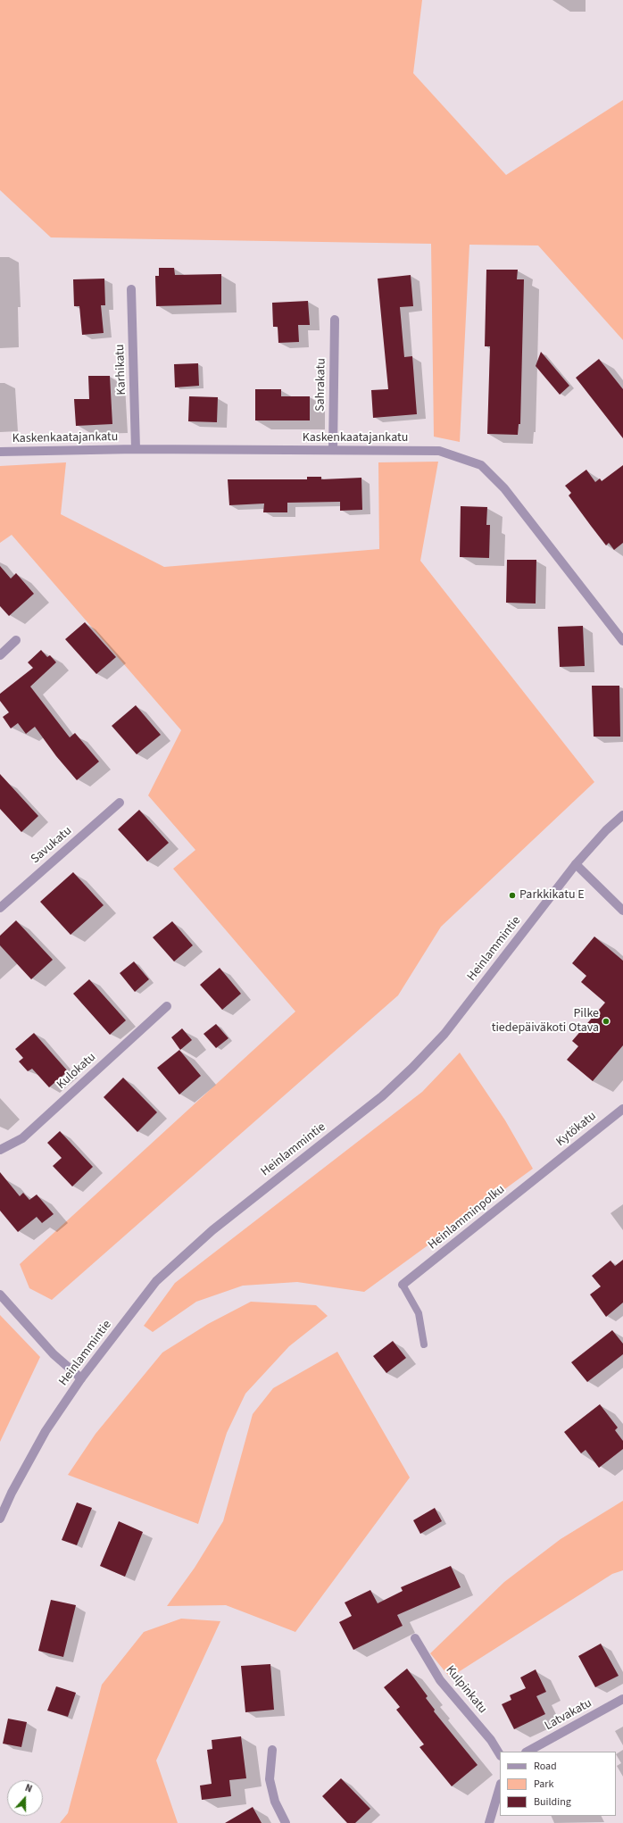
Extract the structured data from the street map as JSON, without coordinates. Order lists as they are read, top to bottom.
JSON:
{
  "streets": {
    "street": [
      "Karhikatu",
      "Sahrakatu",
      "Kaskenkaatajankatu",
      "Savukatu",
      "Heinlammintie",
      "Kulokatu",
      "Kytökatu",
      "Heinlamminpolku",
      "Kulpinkatu",
      "Latvakatu"
    ]
  },
  "crossings": [
    ["Karhikatu", "Kaskenkaatajankatu"],
    ["Sahrakatu", "Kaskenkaatajankatu"],
    ["Kytökatu", "Heinlamminpolku"]
  ],
  "places": ["Parkkikatu E", "Pilke tiedepäiväkoti Otava"],
  "legend": ["Road", "Park", "Building"],
  "north": "top"
}
